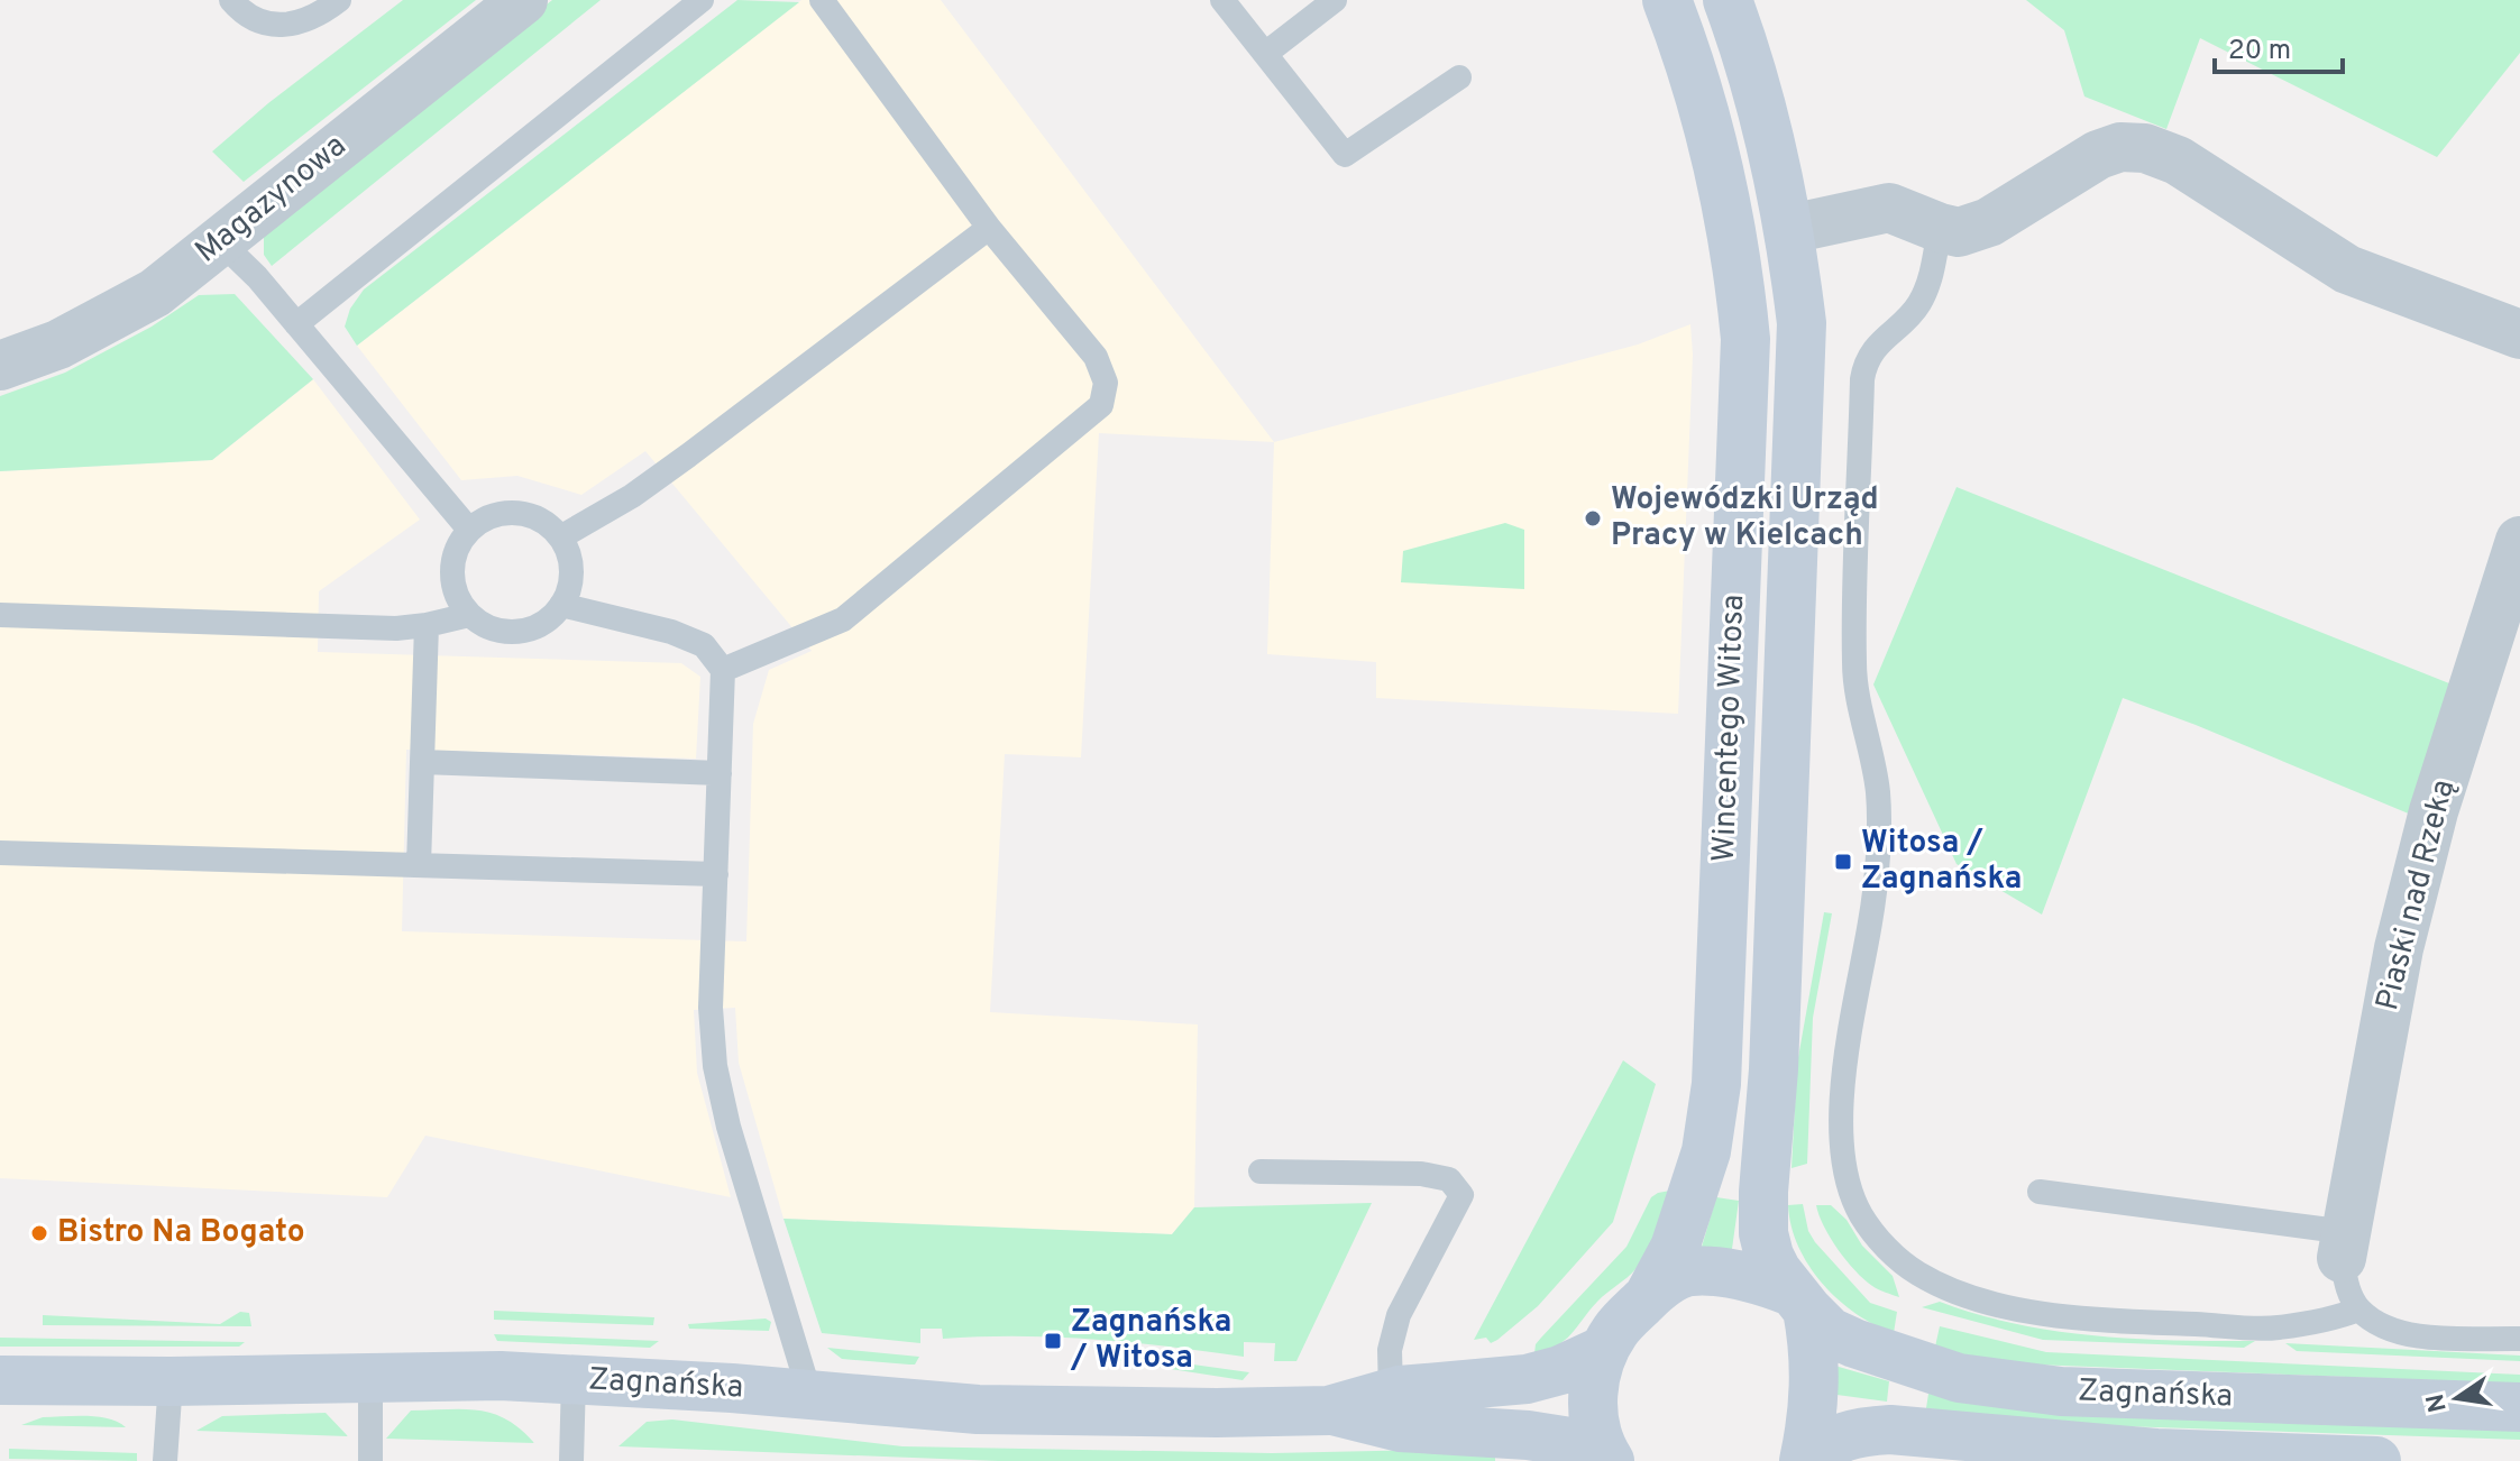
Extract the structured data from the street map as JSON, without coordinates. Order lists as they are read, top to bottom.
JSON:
{
  "streets": {
    "main road": ["Wincentego Witosa", "Zagnańska"],
    "street": ["Magazynowa", "Piaski nad Rzeką"]
  },
  "crossings": [
    ["Wincentego Witosa", "Zagnańska"]
  ],
  "places": {
    "other": ["Wojewódzki Urząd Pracy w Kielcach", "Bistro Na Bogato"],
    "transit": ["Witosa / Zagnańska", "Zagnańska / Witosa"]
  },
  "scale_bar": "20 m",
  "north": "left"
}
